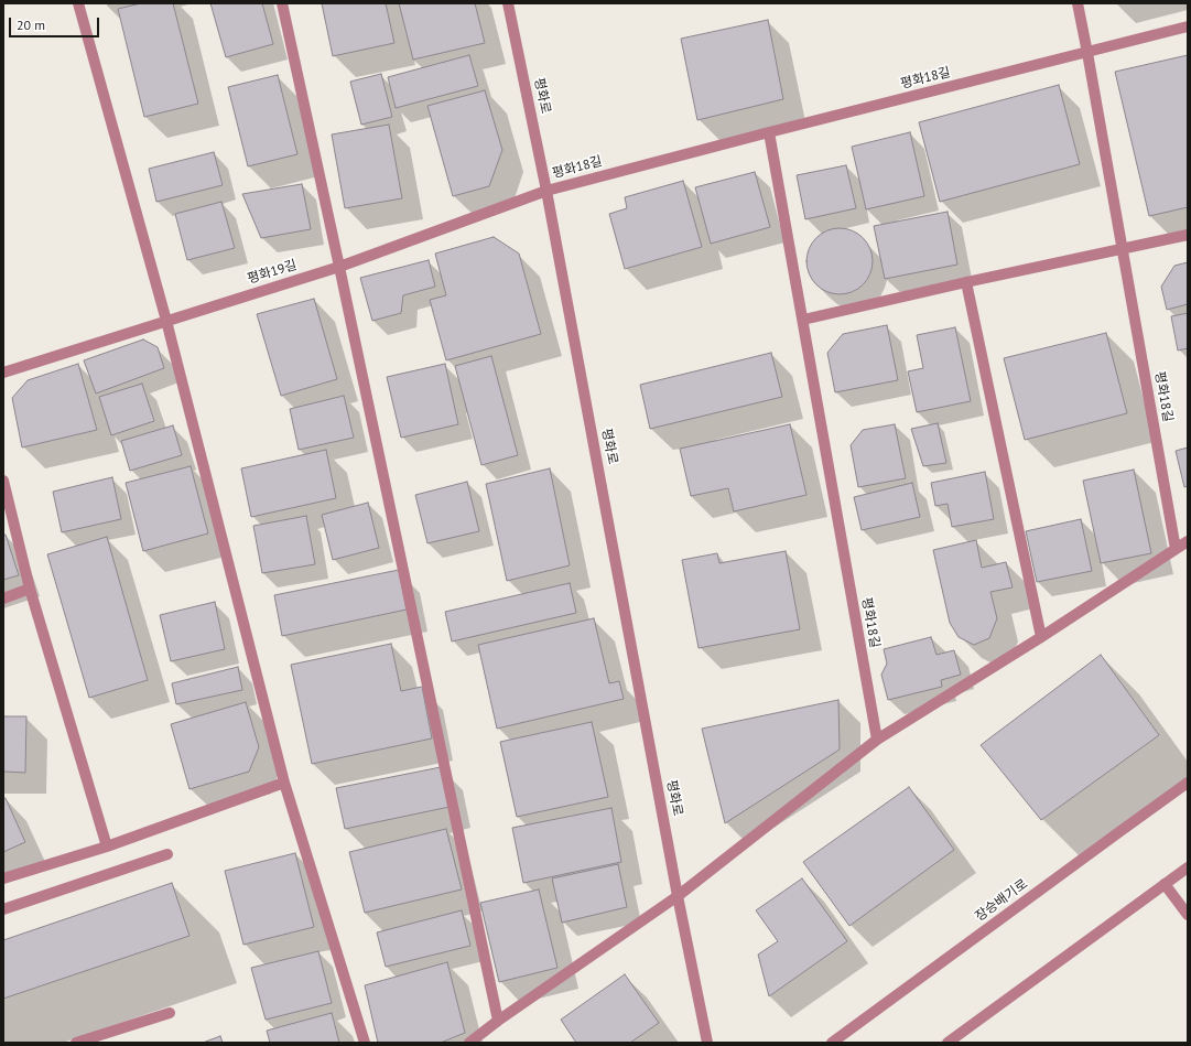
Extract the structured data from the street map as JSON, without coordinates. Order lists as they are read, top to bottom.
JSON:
{
  "streets": {
    "street": [
      "평화18길",
      "평화로",
      "평화19길",
      "장승배기로"
    ]
  },
  "crossings": [
    ["평화18길", "평화로"],
    ["평화18길", "평화19길"],
    ["평화로", "평화19길"]
  ],
  "scale_bar": "20 m"
}
